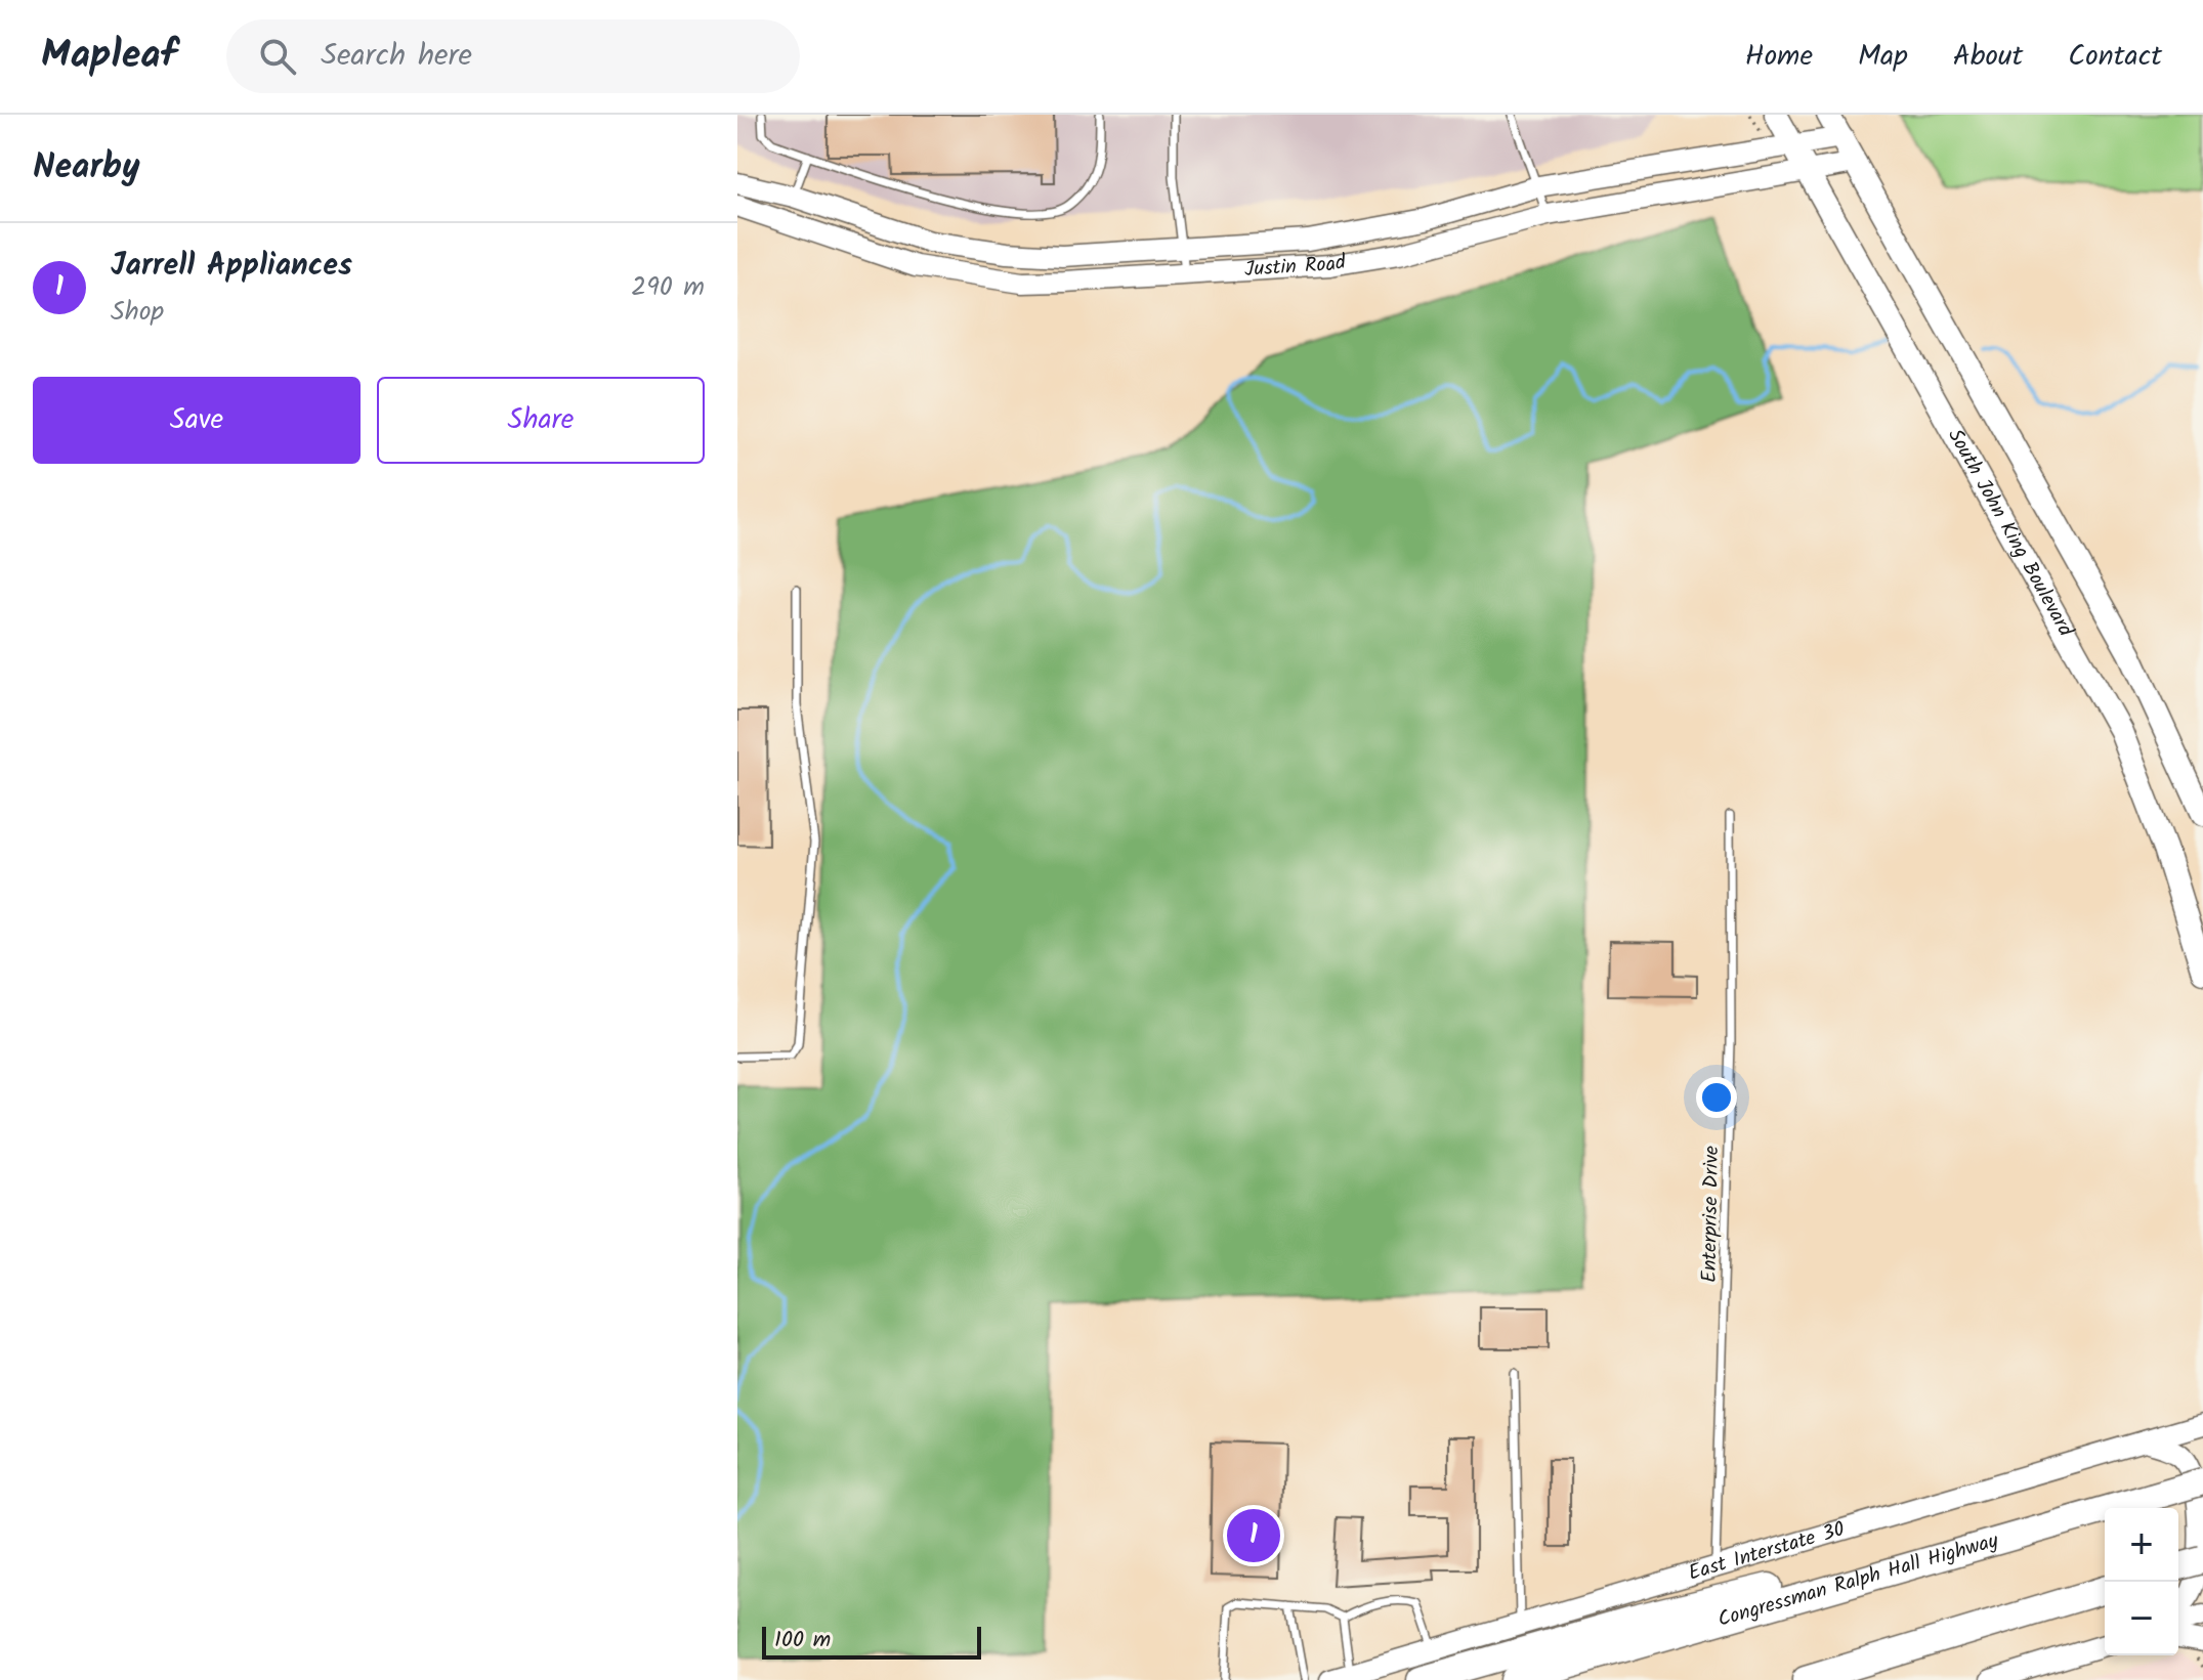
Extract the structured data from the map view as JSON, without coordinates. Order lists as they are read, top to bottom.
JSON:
{
  "streets": {
    "highway": ["Congressman Ralph Hall Highway"],
    "main road": ["South John King Boulevard"],
    "street": ["Justin Road", "East Interstate 30"],
    "lane": ["Enterprise Drive"]
  },
  "crossings": [
    ["Justin Road", "South John King Boulevard"],
    ["Enterprise Drive", "East Interstate 30"]
  ],
  "scale_bar": "100 m",
  "page": {
    "header": "Mapleaf",
    "search": "Search here",
    "nav": [
      "Home",
      "Map",
      "About",
      "Contact"
    ],
    "heading": "Nearby",
    "list": [
      {
        "mark": "1",
        "name": "Jarrell Appliances",
        "note": "Shop",
        "value": "290 m"
      }
    ],
    "buttons": ["Save", "Share"],
    "pins": "1",
    "map_buttons": ["+", "−"],
    "scale": "100 m"
  }
}
